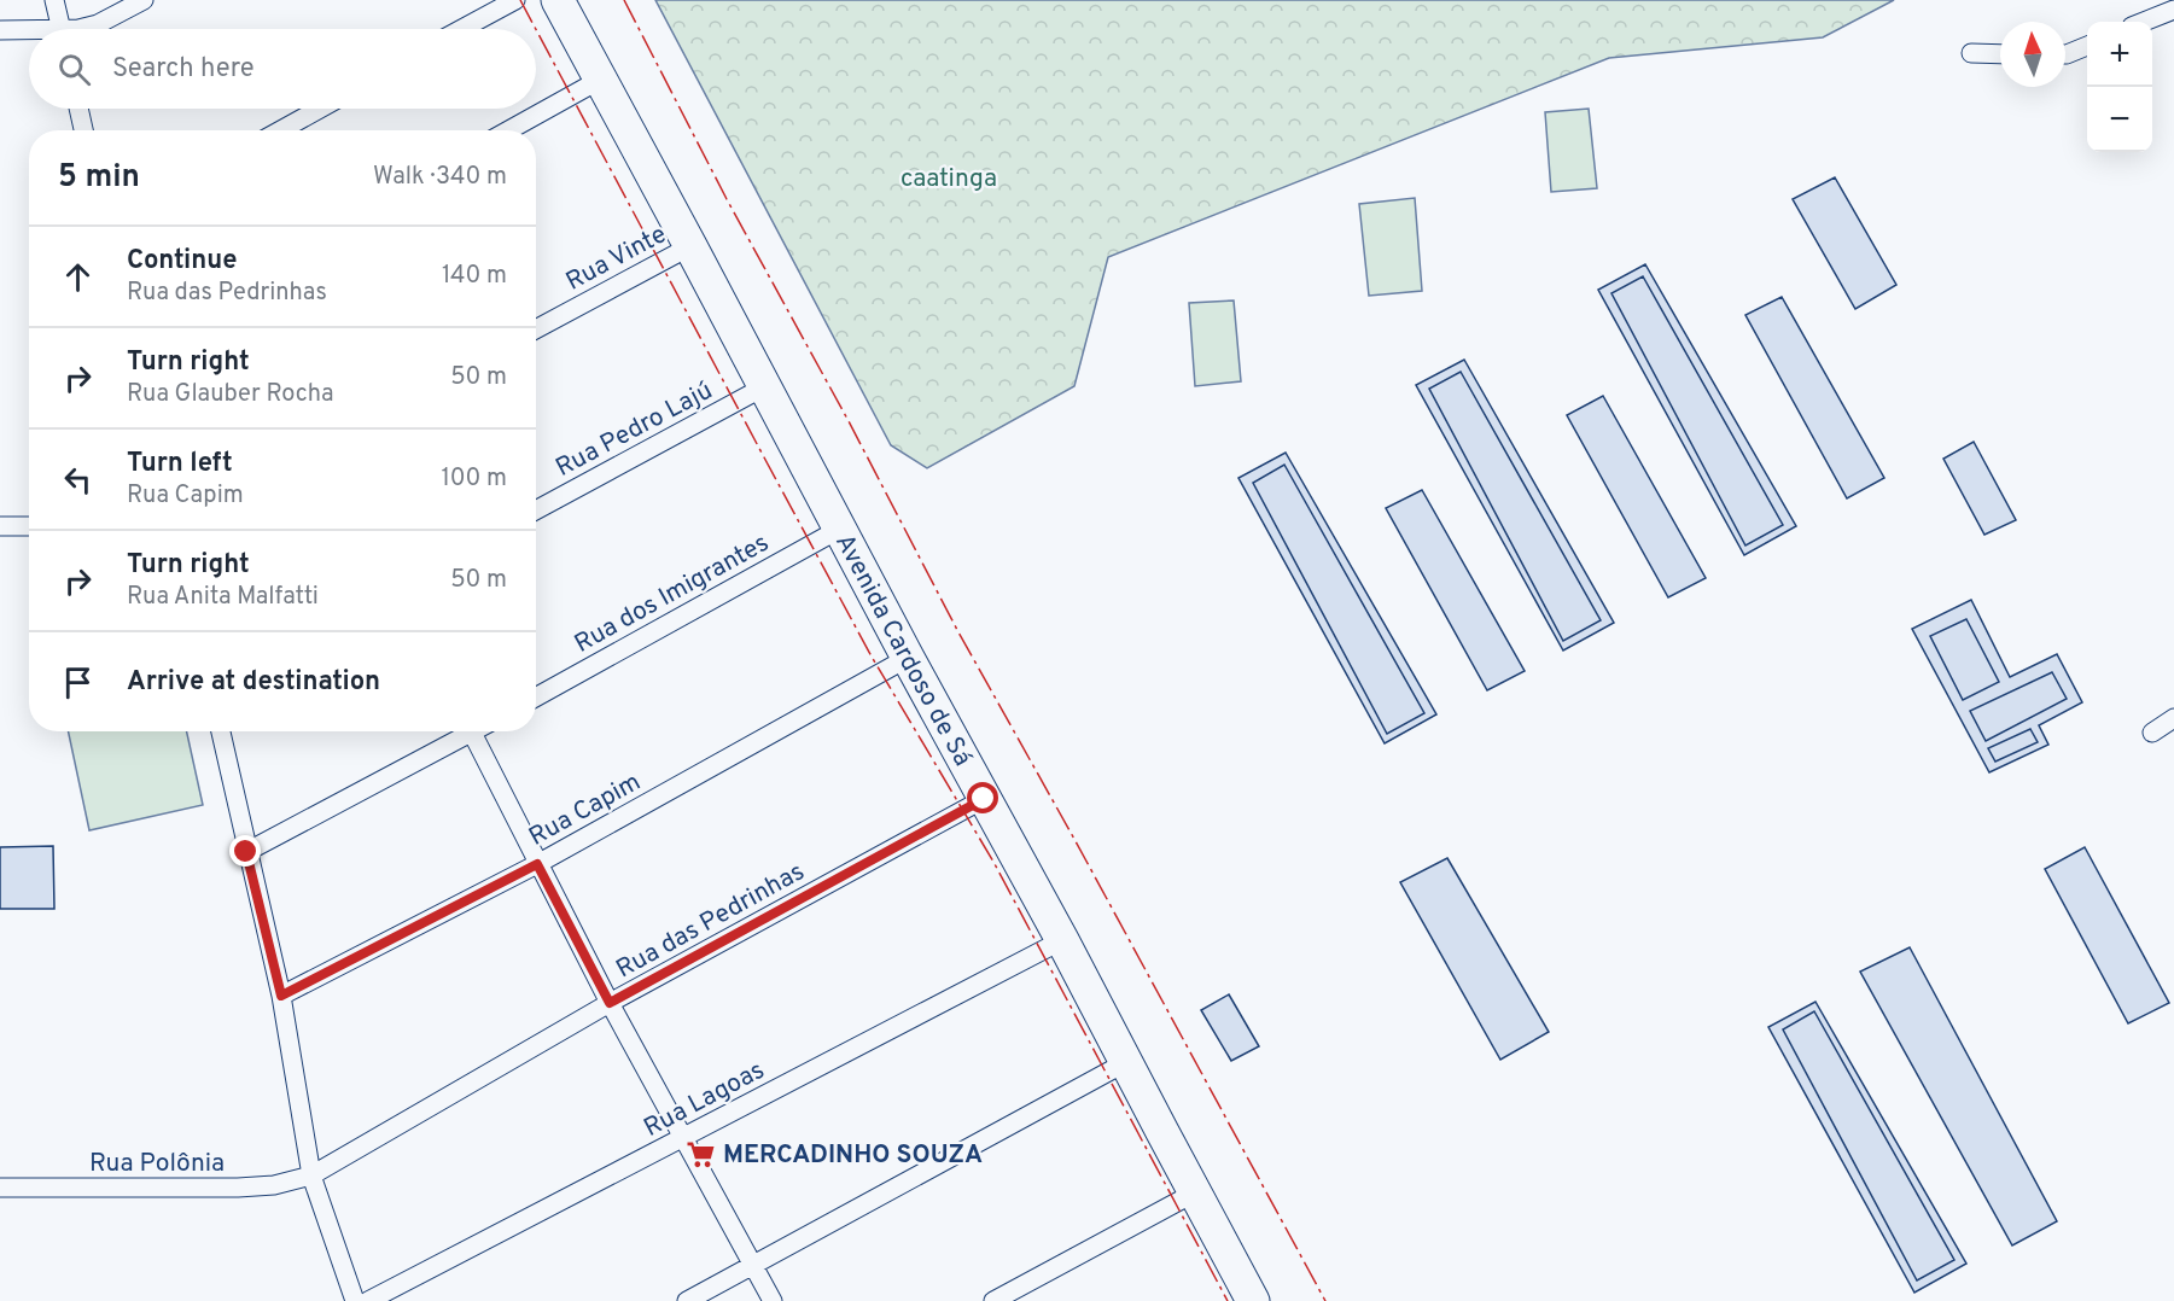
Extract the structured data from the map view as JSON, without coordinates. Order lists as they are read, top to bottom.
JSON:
{
  "streets": {
    "highway": ["Avenida Cardoso de Sá"],
    "street": [
      "Rua Vinte",
      "Rua Pedro Lajú",
      "Rua dos Imigrantes",
      "Rua Capim",
      "Rua das Pedrinhas",
      "Rua Lagoas",
      "Rua Polônia"
    ]
  },
  "crossings": [
    ["Rua Vinte", "Avenida Cardoso de Sá"],
    ["Rua Pedro Lajú", "Avenida Cardoso de Sá"],
    ["Rua dos Imigrantes", "Avenida Cardoso de Sá"],
    ["Avenida Cardoso de Sá", "Rua Capim"],
    ["Avenida Cardoso de Sá", "Rua das Pedrinhas"],
    ["Avenida Cardoso de Sá", "Rua Lagoas"],
    ["Rua das Pedrinhas", "Rua Polônia"]
  ],
  "parks": ["caatinga"],
  "places": {
    "supermarket": ["MERCADINHO SOUZA"]
  },
  "north": "top",
  "page": {
    "map_buttons": ["+", "−"],
    "search": "Search here",
    "heading": ["5 min", "Walk · 340 m"],
    "list": [
      ["Continue", "Rua das Pedrinhas", "140 m"],
      ["Turn right", "Rua Glauber Rocha", "50 m"],
      ["Turn left", "Rua Capim", "100 m"],
      ["Turn right", "Rua Anita Malfatti", "50 m"],
      "Arrive at destination"
    ]
  }
}
